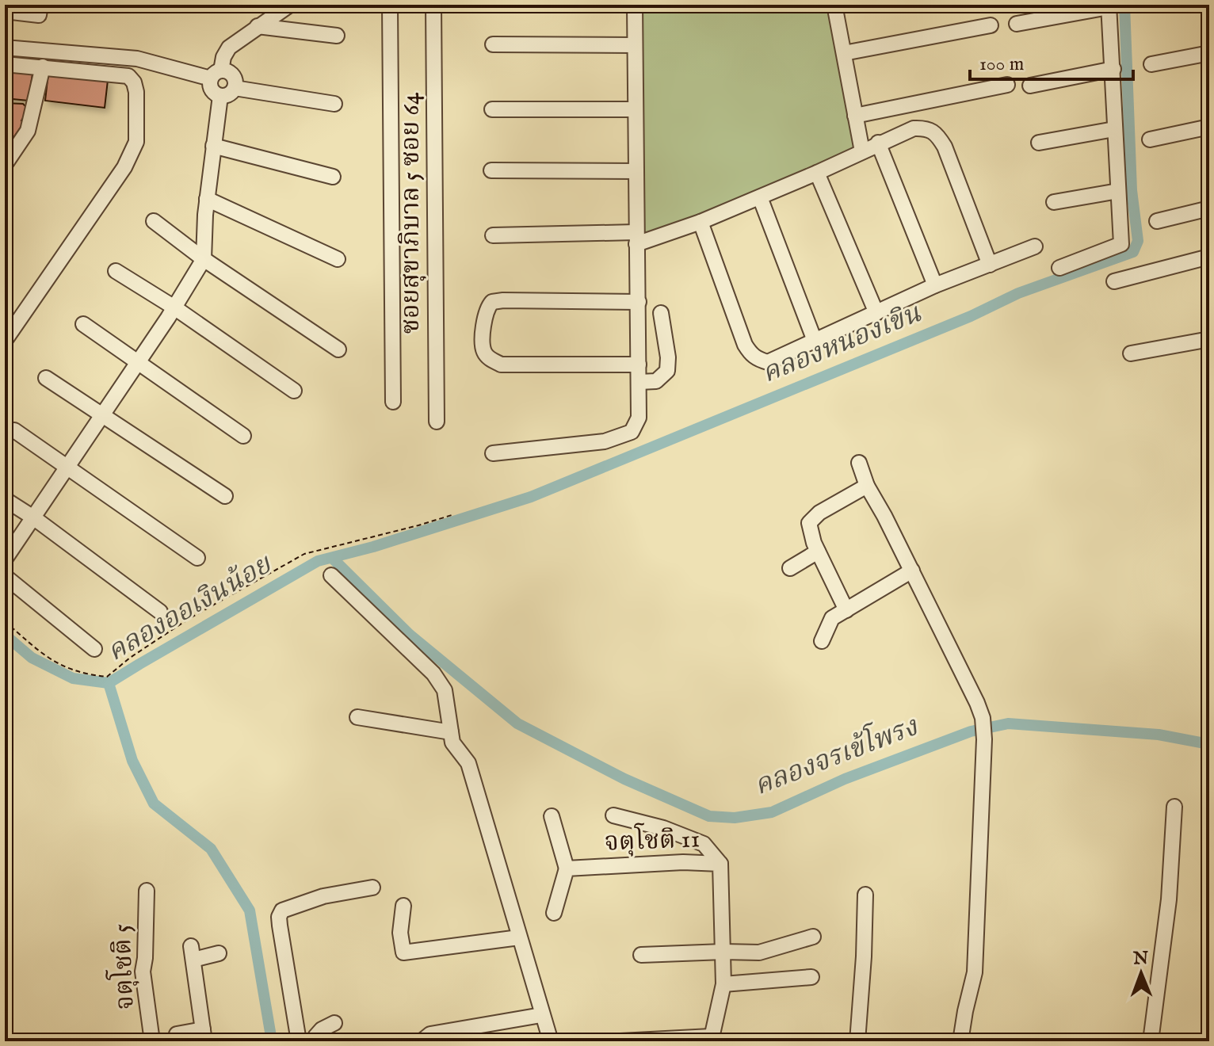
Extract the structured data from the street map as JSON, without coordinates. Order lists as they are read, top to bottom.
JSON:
{
  "streets": {
    "street": ["ซอยสุขาภิบาล 5 ซอย 64", "จตุโชติ 11", "จตุโชติ 5"]
  },
  "water": ["คลองหนองเขิน", "คลองออเงินน้อย", "คลองจรเข้โพรง"],
  "scale_bar": "100 m",
  "north": "top"
}
